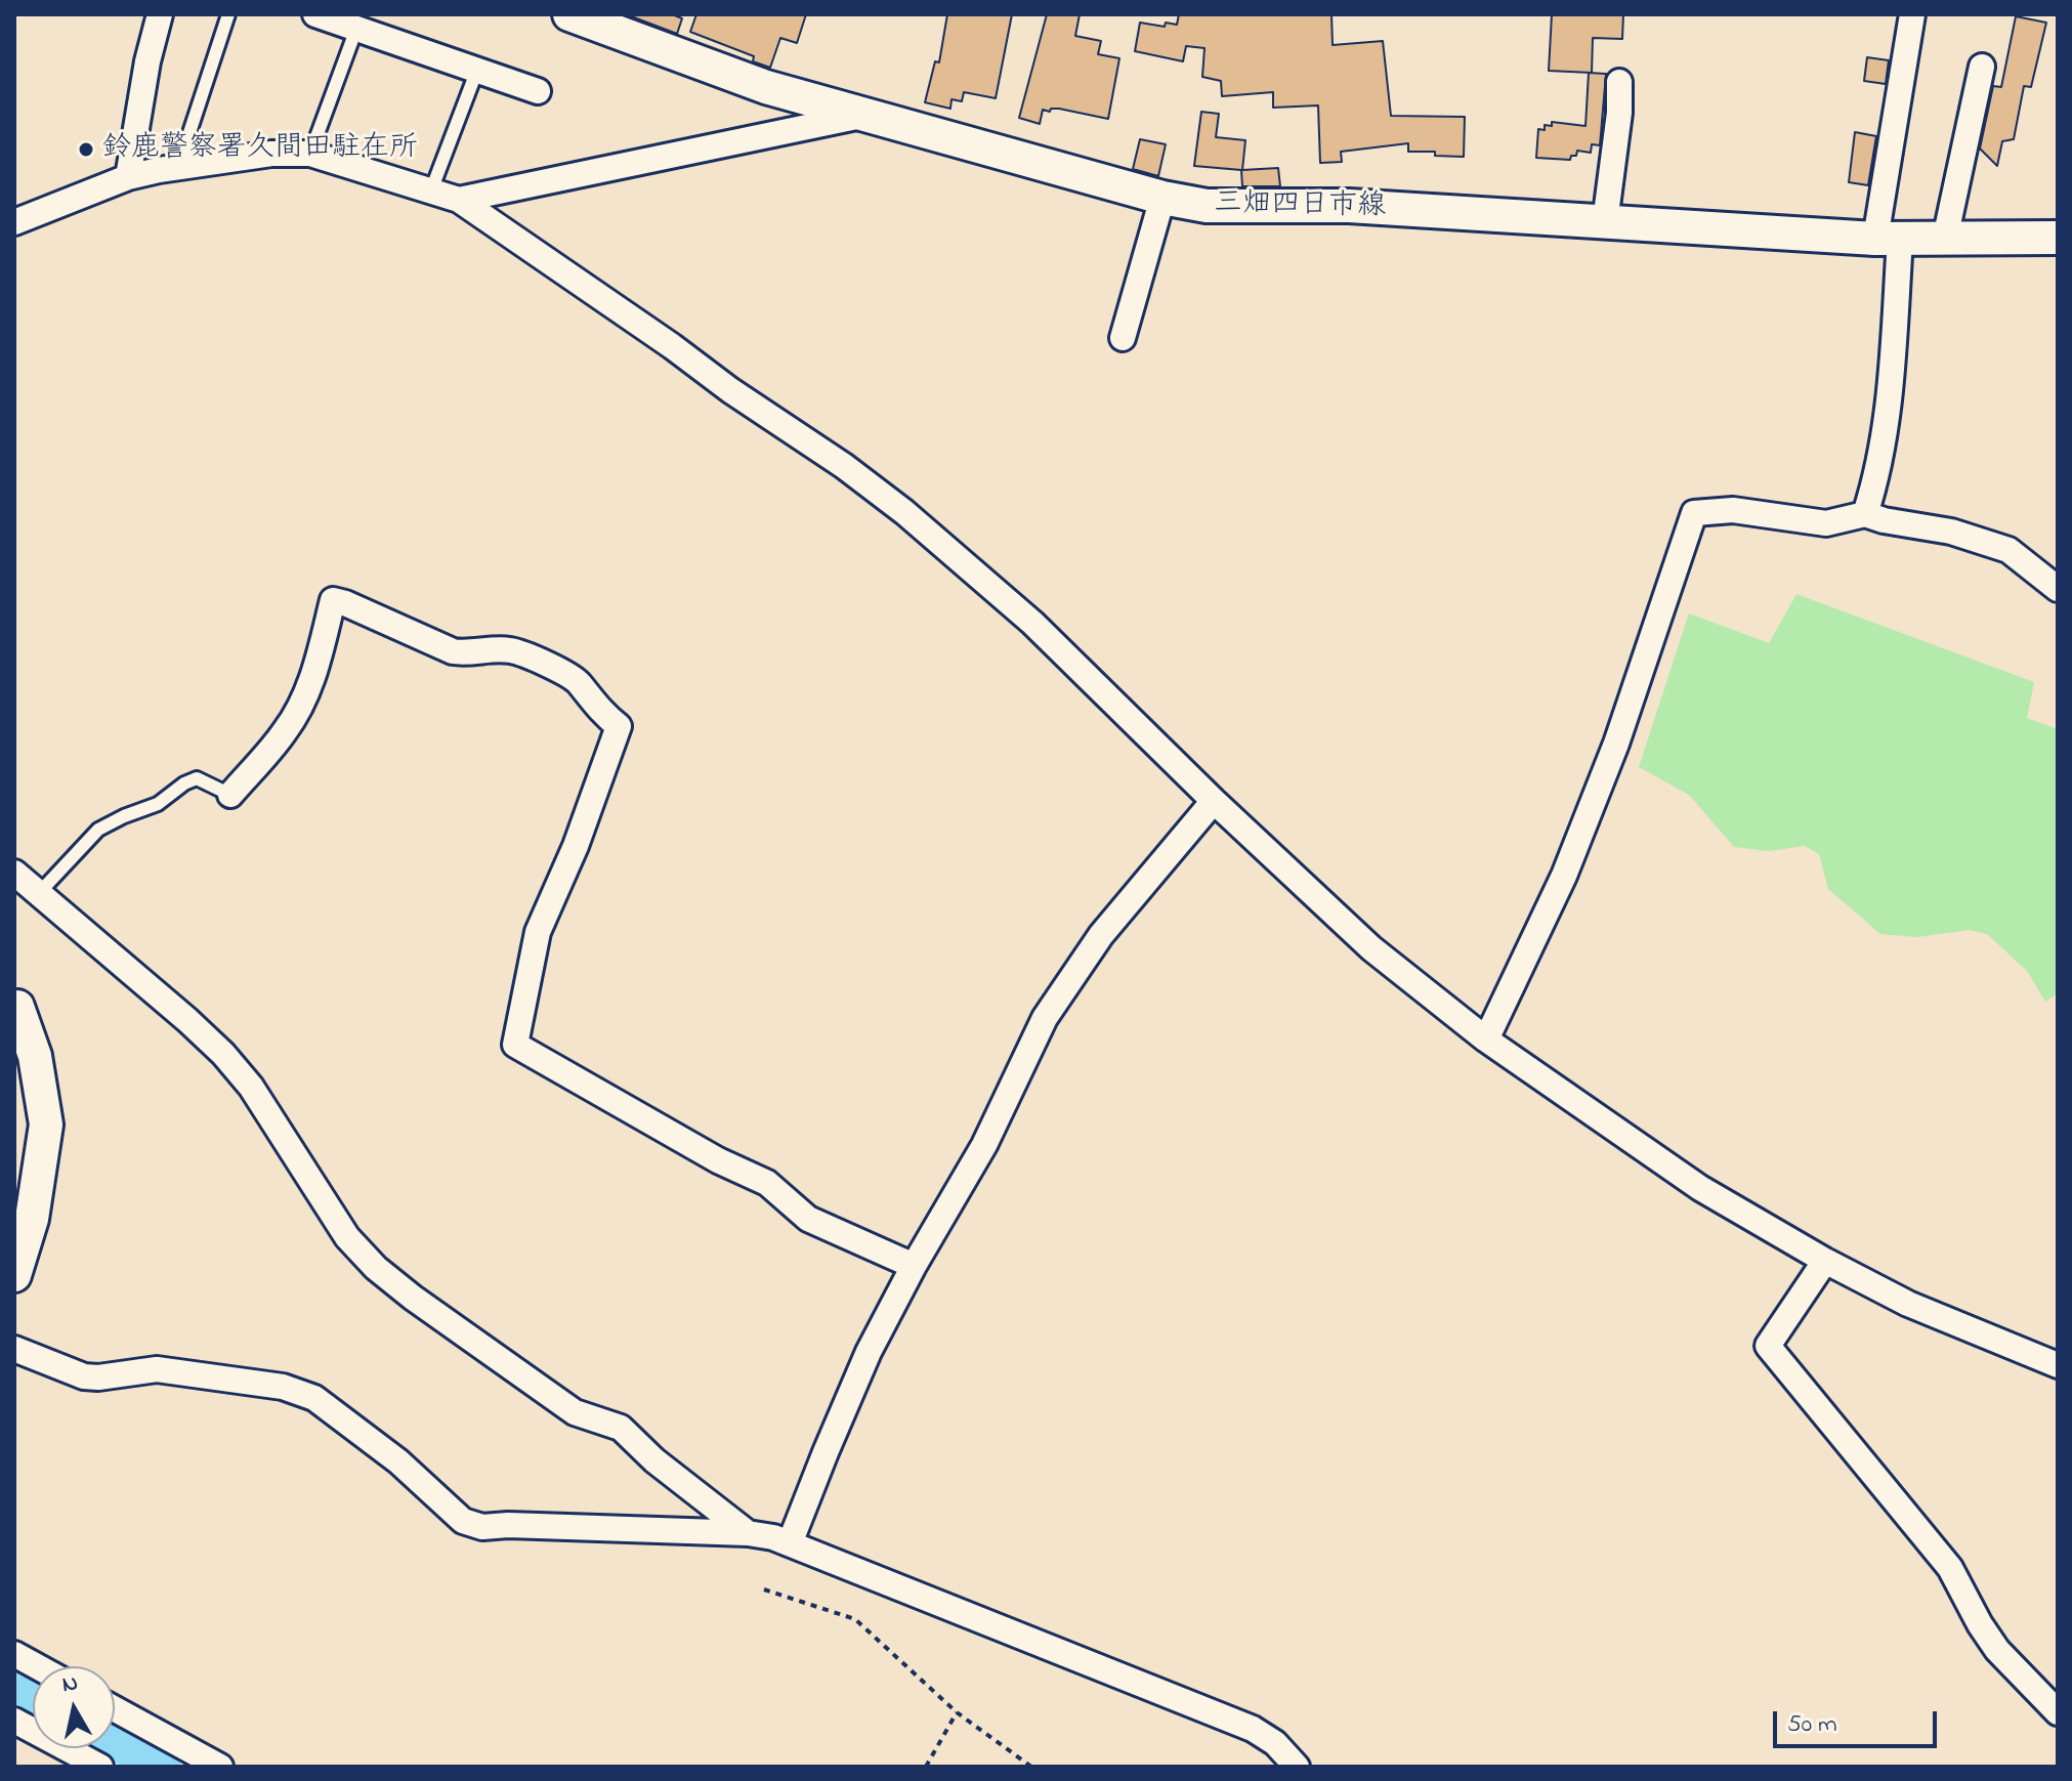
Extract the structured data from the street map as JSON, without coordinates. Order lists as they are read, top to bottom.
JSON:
{
  "streets": {
    "main road": ["三畑四日市線"]
  },
  "places": ["鈴鹿警察署久間田駐在所"],
  "scale_bar": "50 m",
  "north": "top"
}
